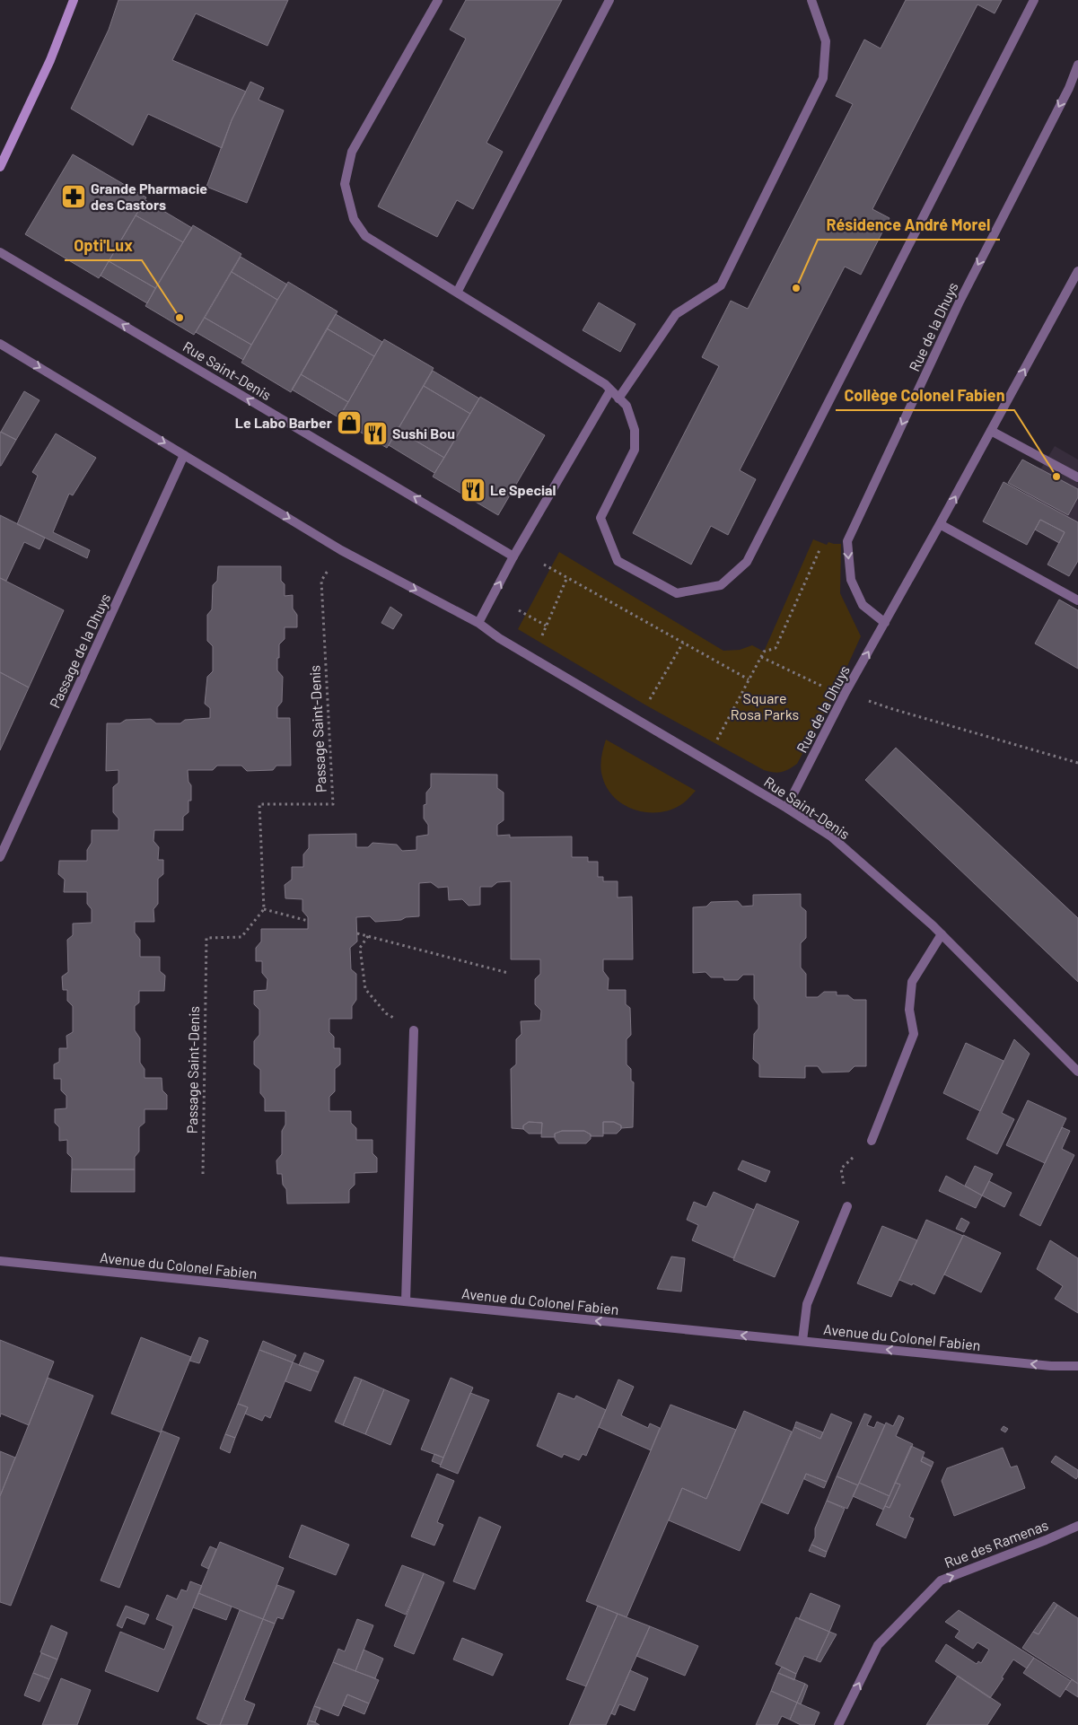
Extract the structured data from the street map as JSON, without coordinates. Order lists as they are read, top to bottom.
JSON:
{
  "streets": {
    "street": [
      "Rue de la Dhuys",
      "Rue Saint-Denis",
      "Passage de la Dhuys",
      "Avenue du Colonel Fabien",
      "Rue des Ramenas"
    ],
    "path": ["Passage Saint-Denis"]
  },
  "crossings": [
    ["Rue de la Dhuys", "Rue Saint-Denis"],
    ["Rue Saint-Denis", "Passage de la Dhuys"],
    ["Rue Saint-Denis", "Passage Saint-Denis"]
  ],
  "one_way": ["Avenue du Colonel Fabien", "Rue des Ramenas"],
  "parks": ["Square Rosa Parks"],
  "places": {
    "pharmacy": ["Grande Pharmacie des Castors"],
    "other": ["Résidence André Morel", "Opti'Lux", "Collège Colonel Fabien"],
    "shop": ["Le Labo Barber"],
    "restaurant": ["Sushi Bou", "Le Special"]
  }
}
